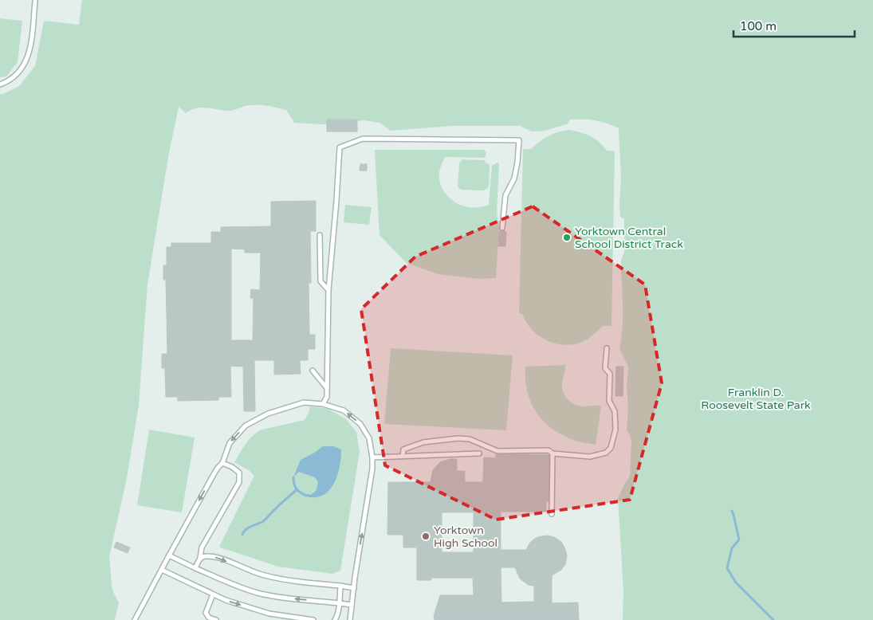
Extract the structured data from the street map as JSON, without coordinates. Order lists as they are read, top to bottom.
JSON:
{
  "parks": ["Franklin D. Roosevelt State Park"],
  "places": ["Yorktown Central School District Track", "Yorktown High School"],
  "scale_bar": "100 m"
}
